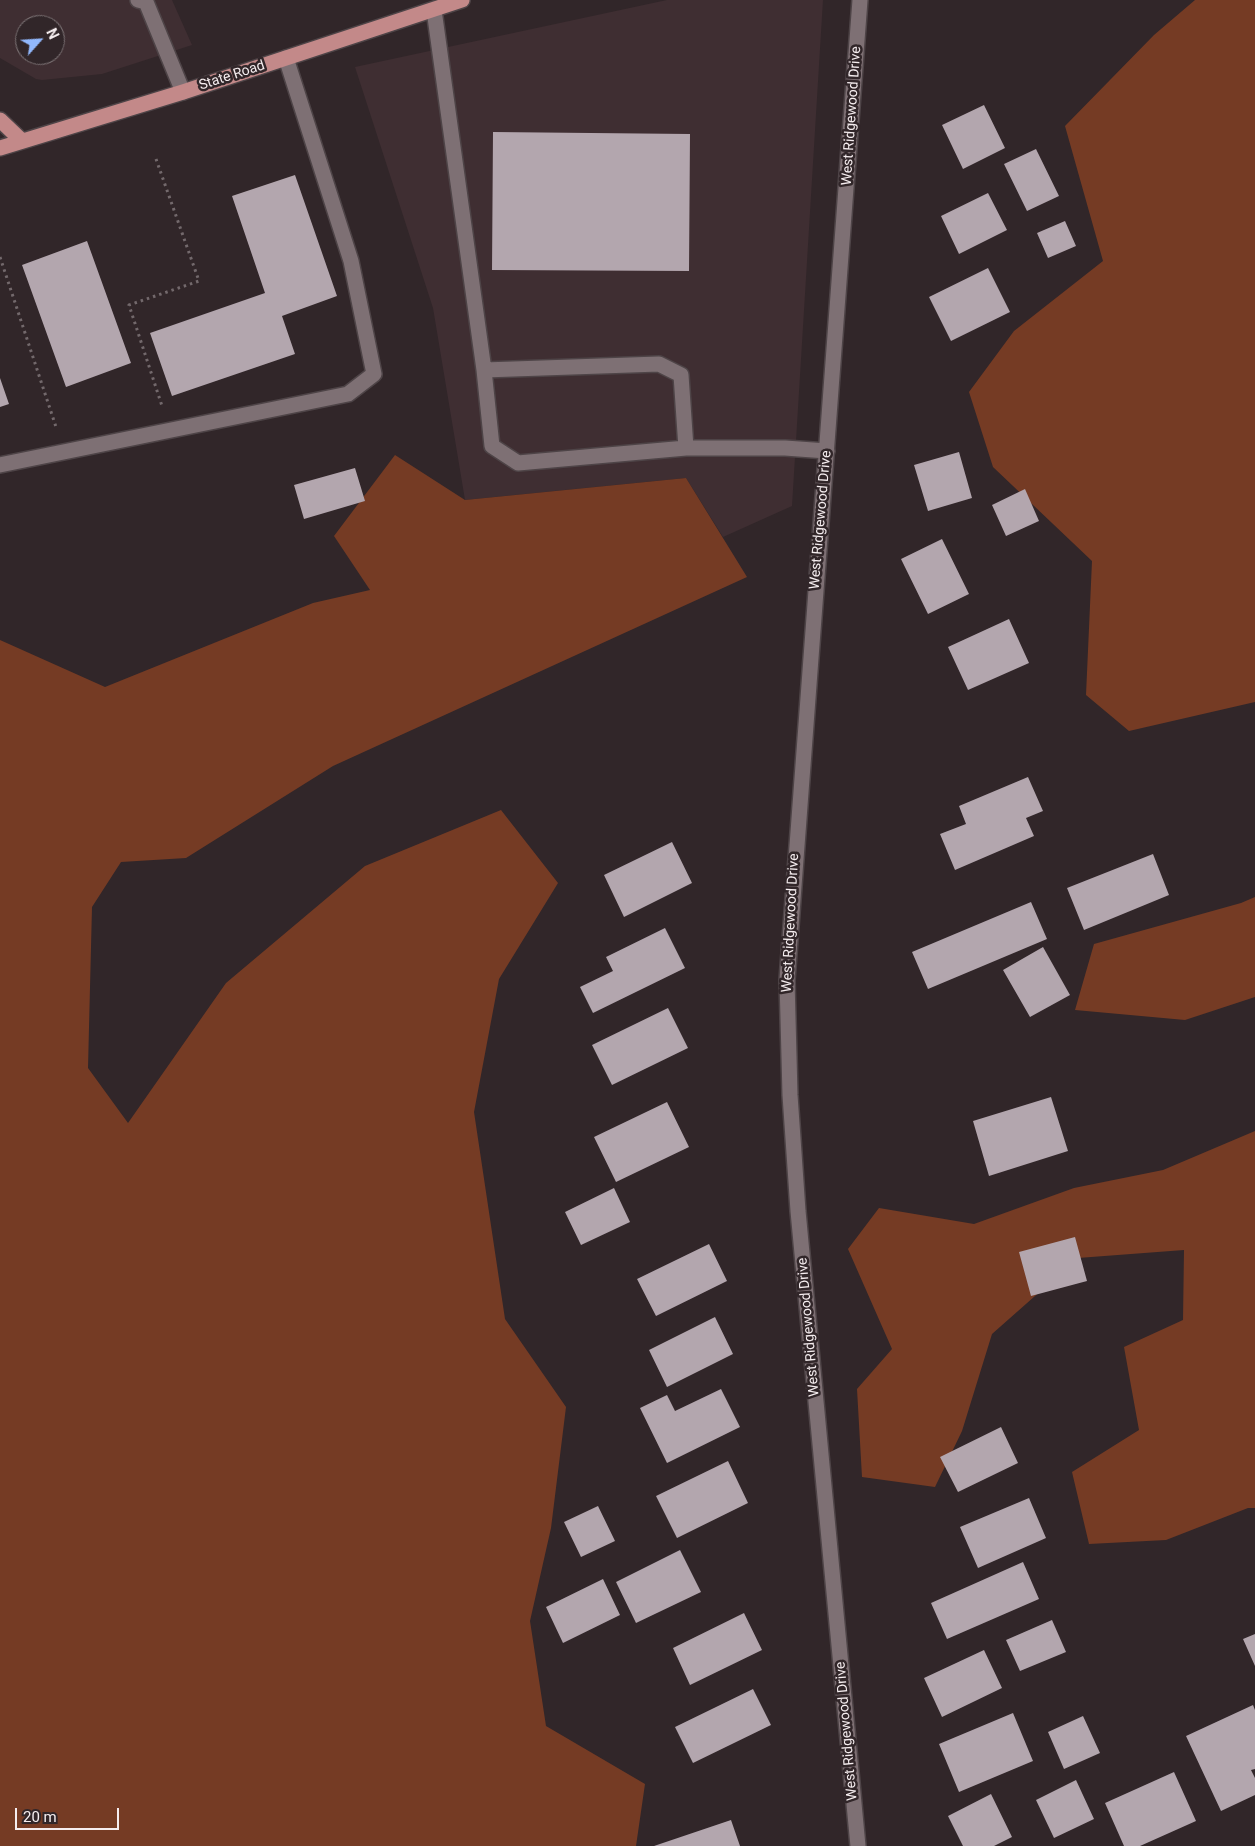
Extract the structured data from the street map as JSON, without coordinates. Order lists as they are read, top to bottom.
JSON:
{
  "streets": {
    "main road": ["State Road"],
    "street": ["West Ridgewood Drive"]
  },
  "scale_bar": "20 m",
  "north": "top right"
}
